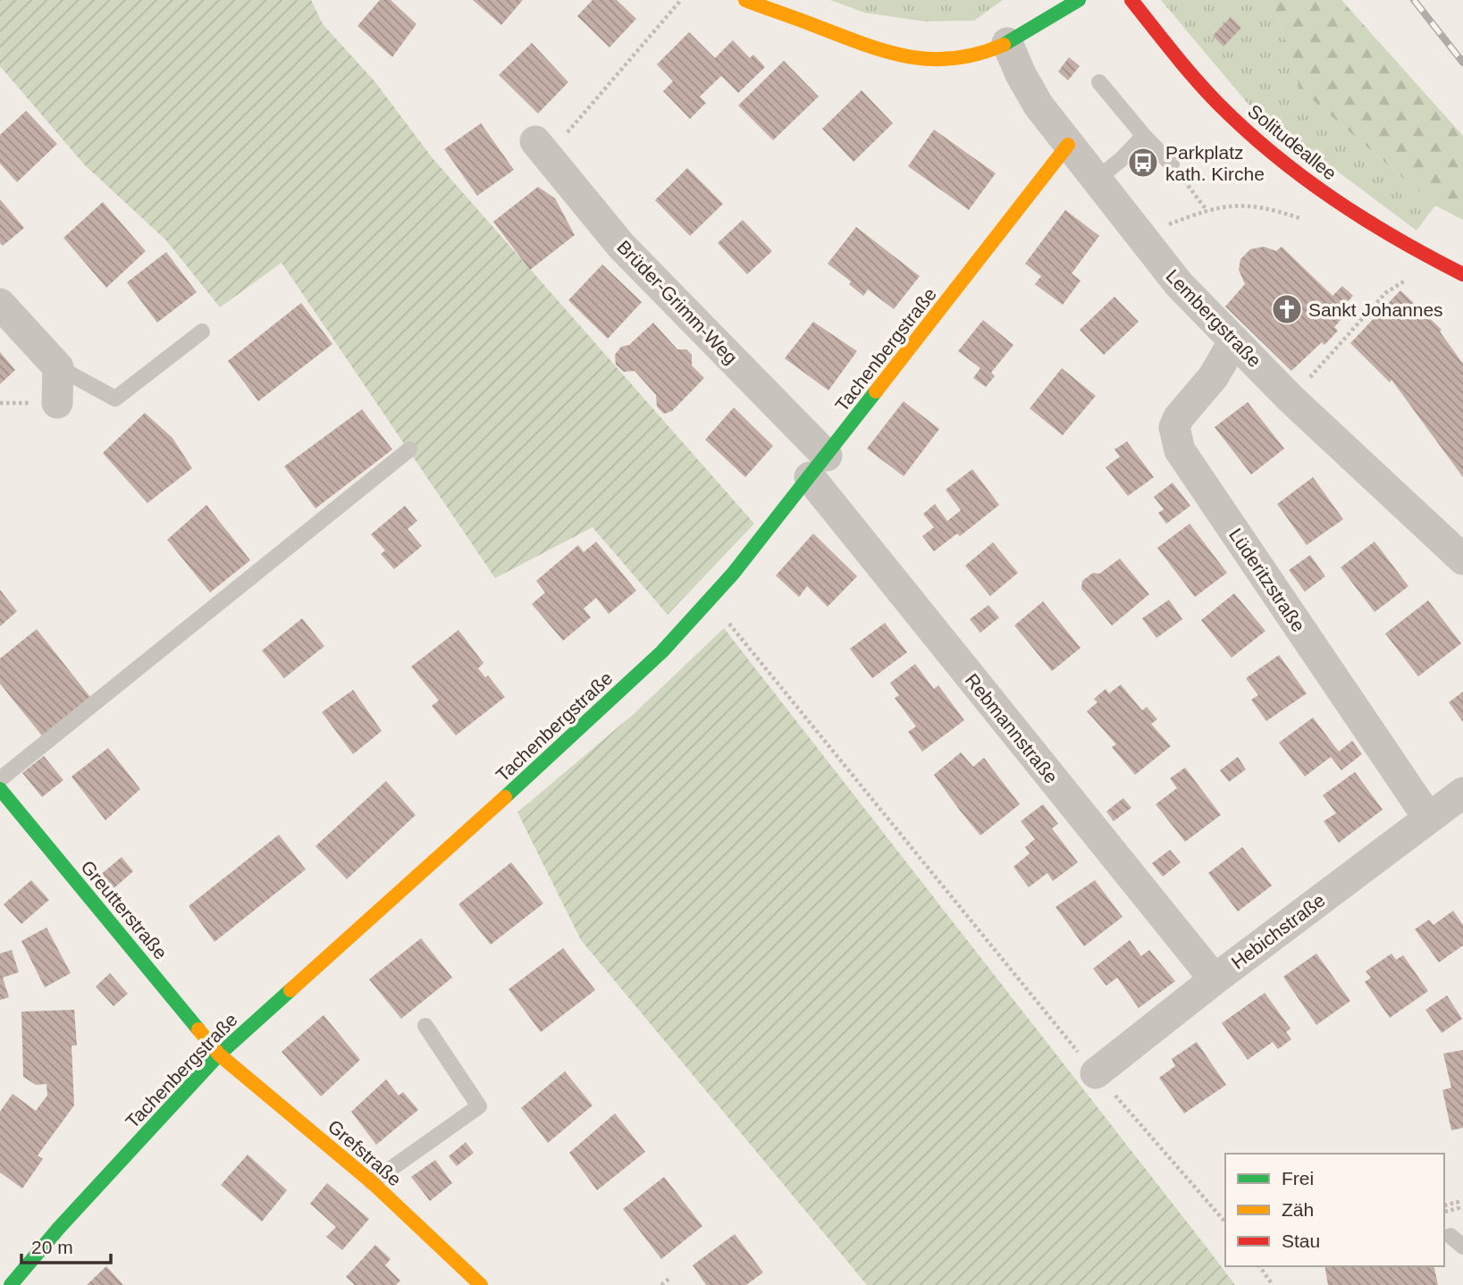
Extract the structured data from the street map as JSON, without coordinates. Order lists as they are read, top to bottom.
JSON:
{
  "streets": {
    "street": [
      "Solitudeallee",
      "Brüder-Grimm-Weg",
      "Lembergstraße",
      "Tachenbergstraße",
      "Lüderitzstraße",
      "Rebmannstraße",
      "Greutterstraße",
      "Hebichstraße",
      "Grefstraße"
    ]
  },
  "crossings": [
    ["Brüder-Grimm-Weg", "Tachenbergstraße"],
    ["Brüder-Grimm-Weg", "Rebmannstraße"],
    ["Lembergstraße", "Tachenbergstraße"],
    ["Lembergstraße", "Lüderitzstraße"],
    ["Tachenbergstraße", "Rebmannstraße"],
    ["Tachenbergstraße", "Greutterstraße"],
    ["Tachenbergstraße", "Grefstraße"],
    ["Lüderitzstraße", "Hebichstraße"],
    ["Rebmannstraße", "Hebichstraße"],
    ["Greutterstraße", "Grefstraße"]
  ],
  "places": {
    "bus stop": ["Parkplatz kath. Kirche"],
    "church": ["Sankt Johannes"]
  },
  "legend": ["Frei", "Zäh", "Stau"],
  "scale_bar": "20 m"
}
